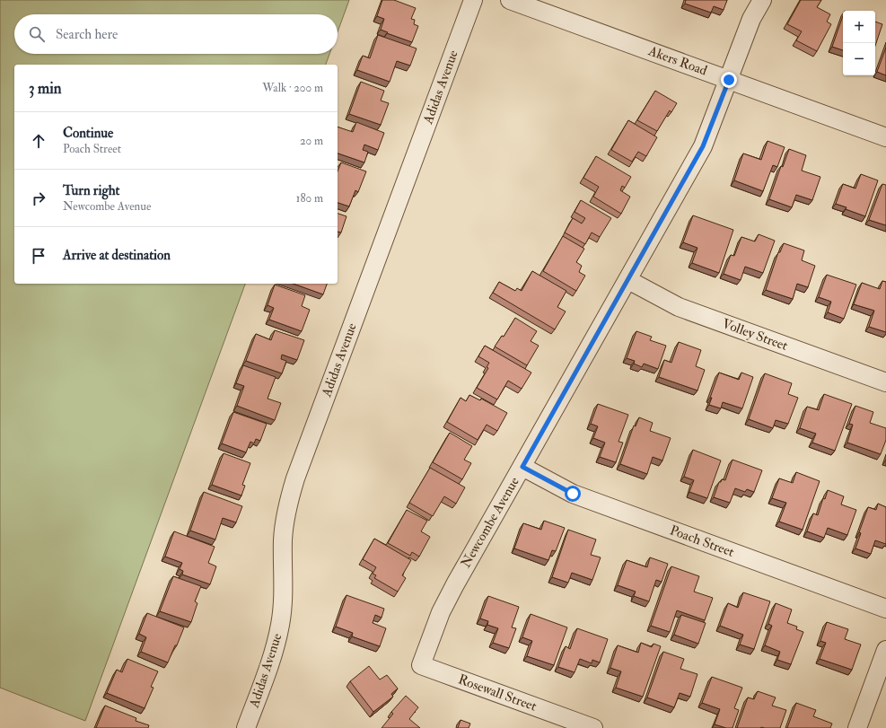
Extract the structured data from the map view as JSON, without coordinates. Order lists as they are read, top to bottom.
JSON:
{
  "streets": {
    "street": [
      "Akers Road",
      "Adidas Avenue",
      "Volley Street",
      "Newcombe Avenue",
      "Poach Street",
      "Rosewall Street"
    ]
  },
  "crossings": [
    ["Akers Road", "Newcombe Avenue"],
    ["Volley Street", "Newcombe Avenue"],
    ["Newcombe Avenue", "Poach Street"],
    ["Newcombe Avenue", "Rosewall Street"]
  ],
  "page": {
    "map_buttons": ["+", "−"],
    "search": "Search here",
    "heading": ["3 min", "Walk · 200 m"],
    "list": [
      ["Continue", "Poach Street", "20 m"],
      ["Turn right", "Newcombe Avenue", "180 m"],
      "Arrive at destination"
    ]
  }
}
